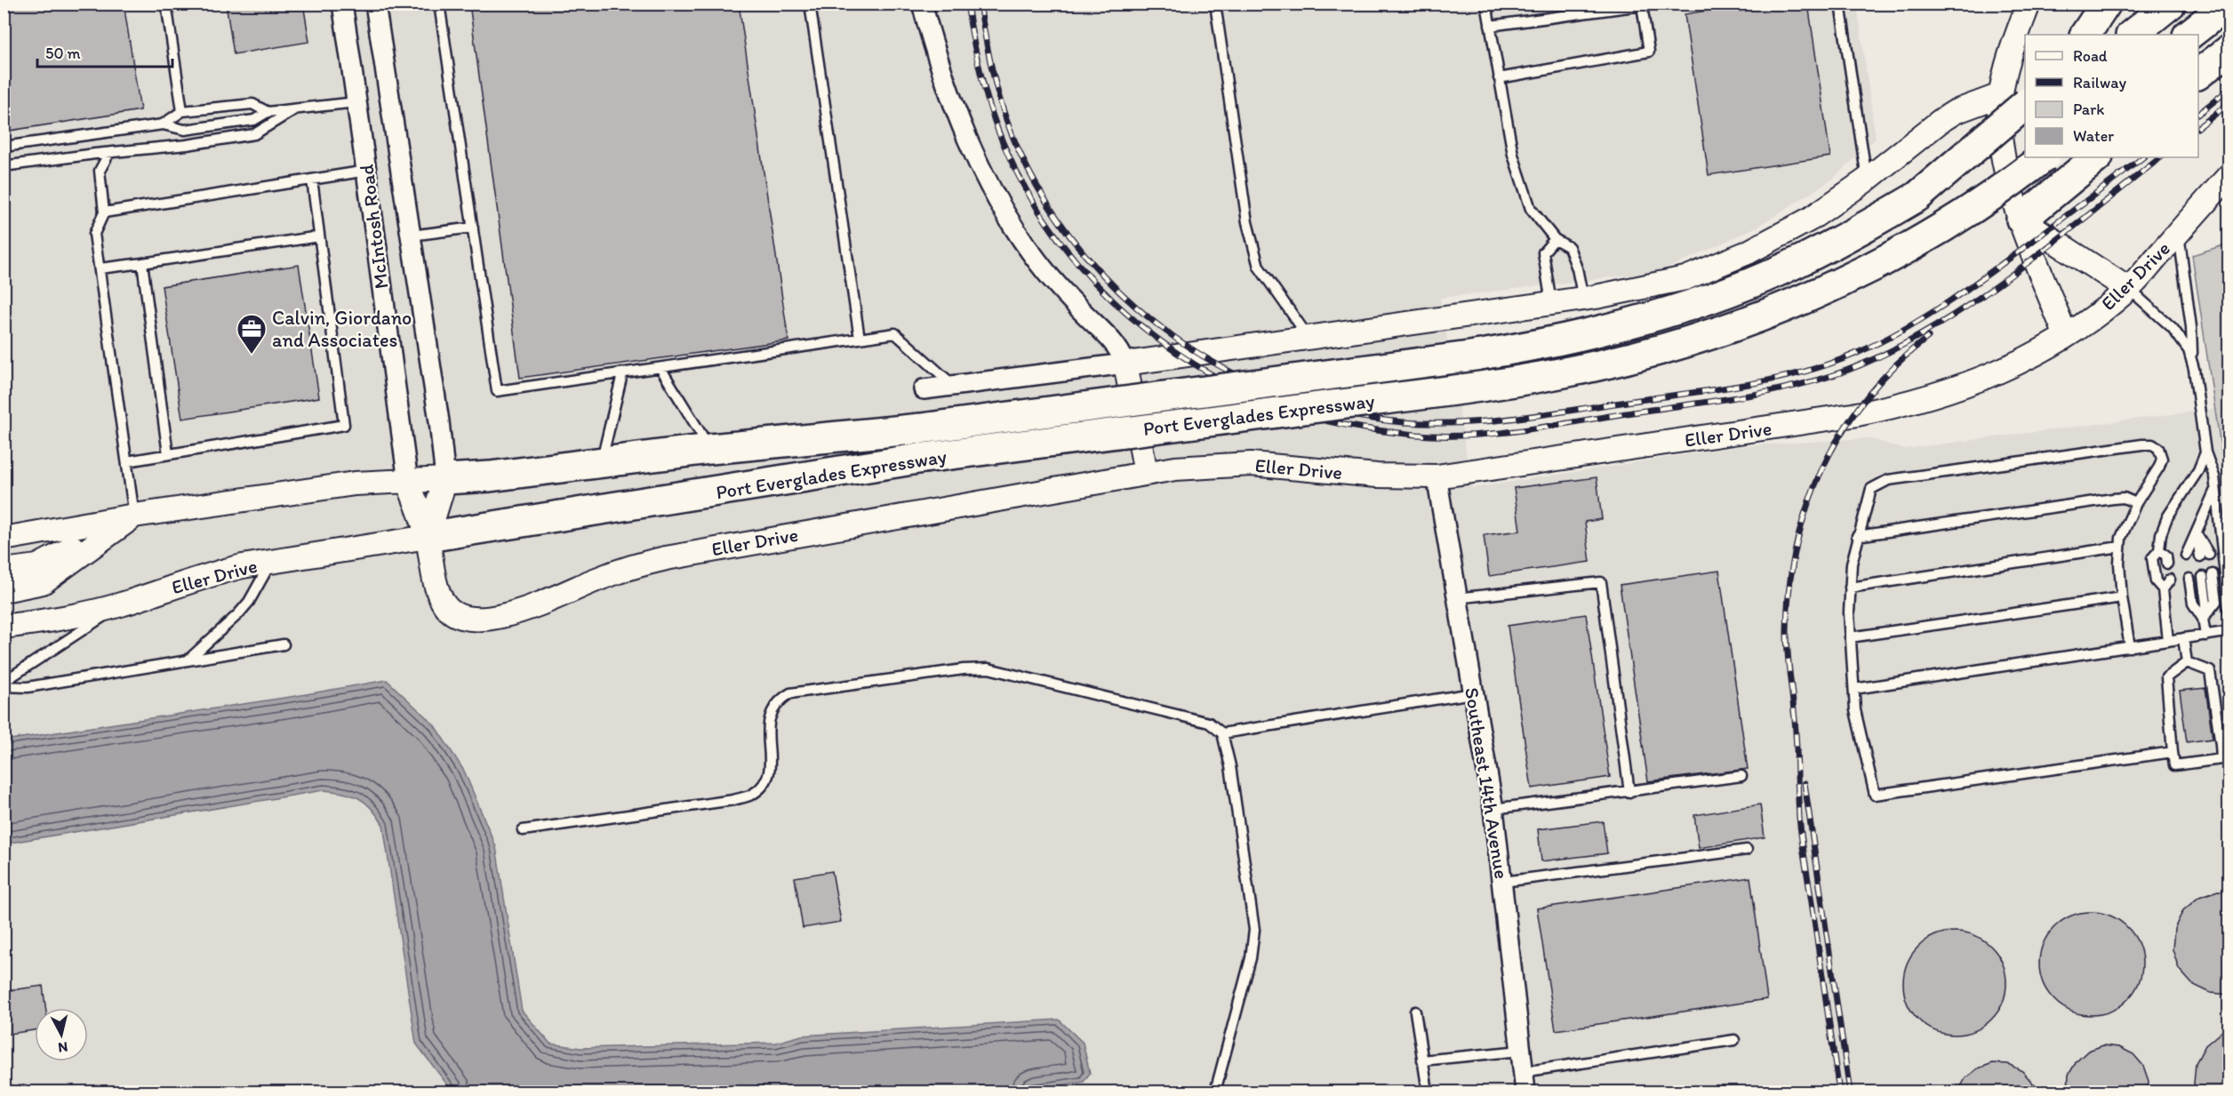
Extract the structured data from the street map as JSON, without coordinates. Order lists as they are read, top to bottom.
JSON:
{
  "streets": {
    "highway": ["Port Everglades Expressway"],
    "street": ["McIntosh Road", "Eller Drive", "Southeast 14th Avenue"]
  },
  "crossings": [
    ["McIntosh Road", "Eller Drive"],
    ["McIntosh Road", "Port Everglades Expressway"],
    ["Eller Drive", "Port Everglades Expressway"],
    ["Eller Drive", "Southeast 14th Avenue"]
  ],
  "places": {
    "office": ["Calvin, Giordano and Associates"]
  },
  "legend": [
    "Road",
    "Railway",
    "Park",
    "Water"
  ],
  "scale_bar": "50 m",
  "north": "bottom"
}
